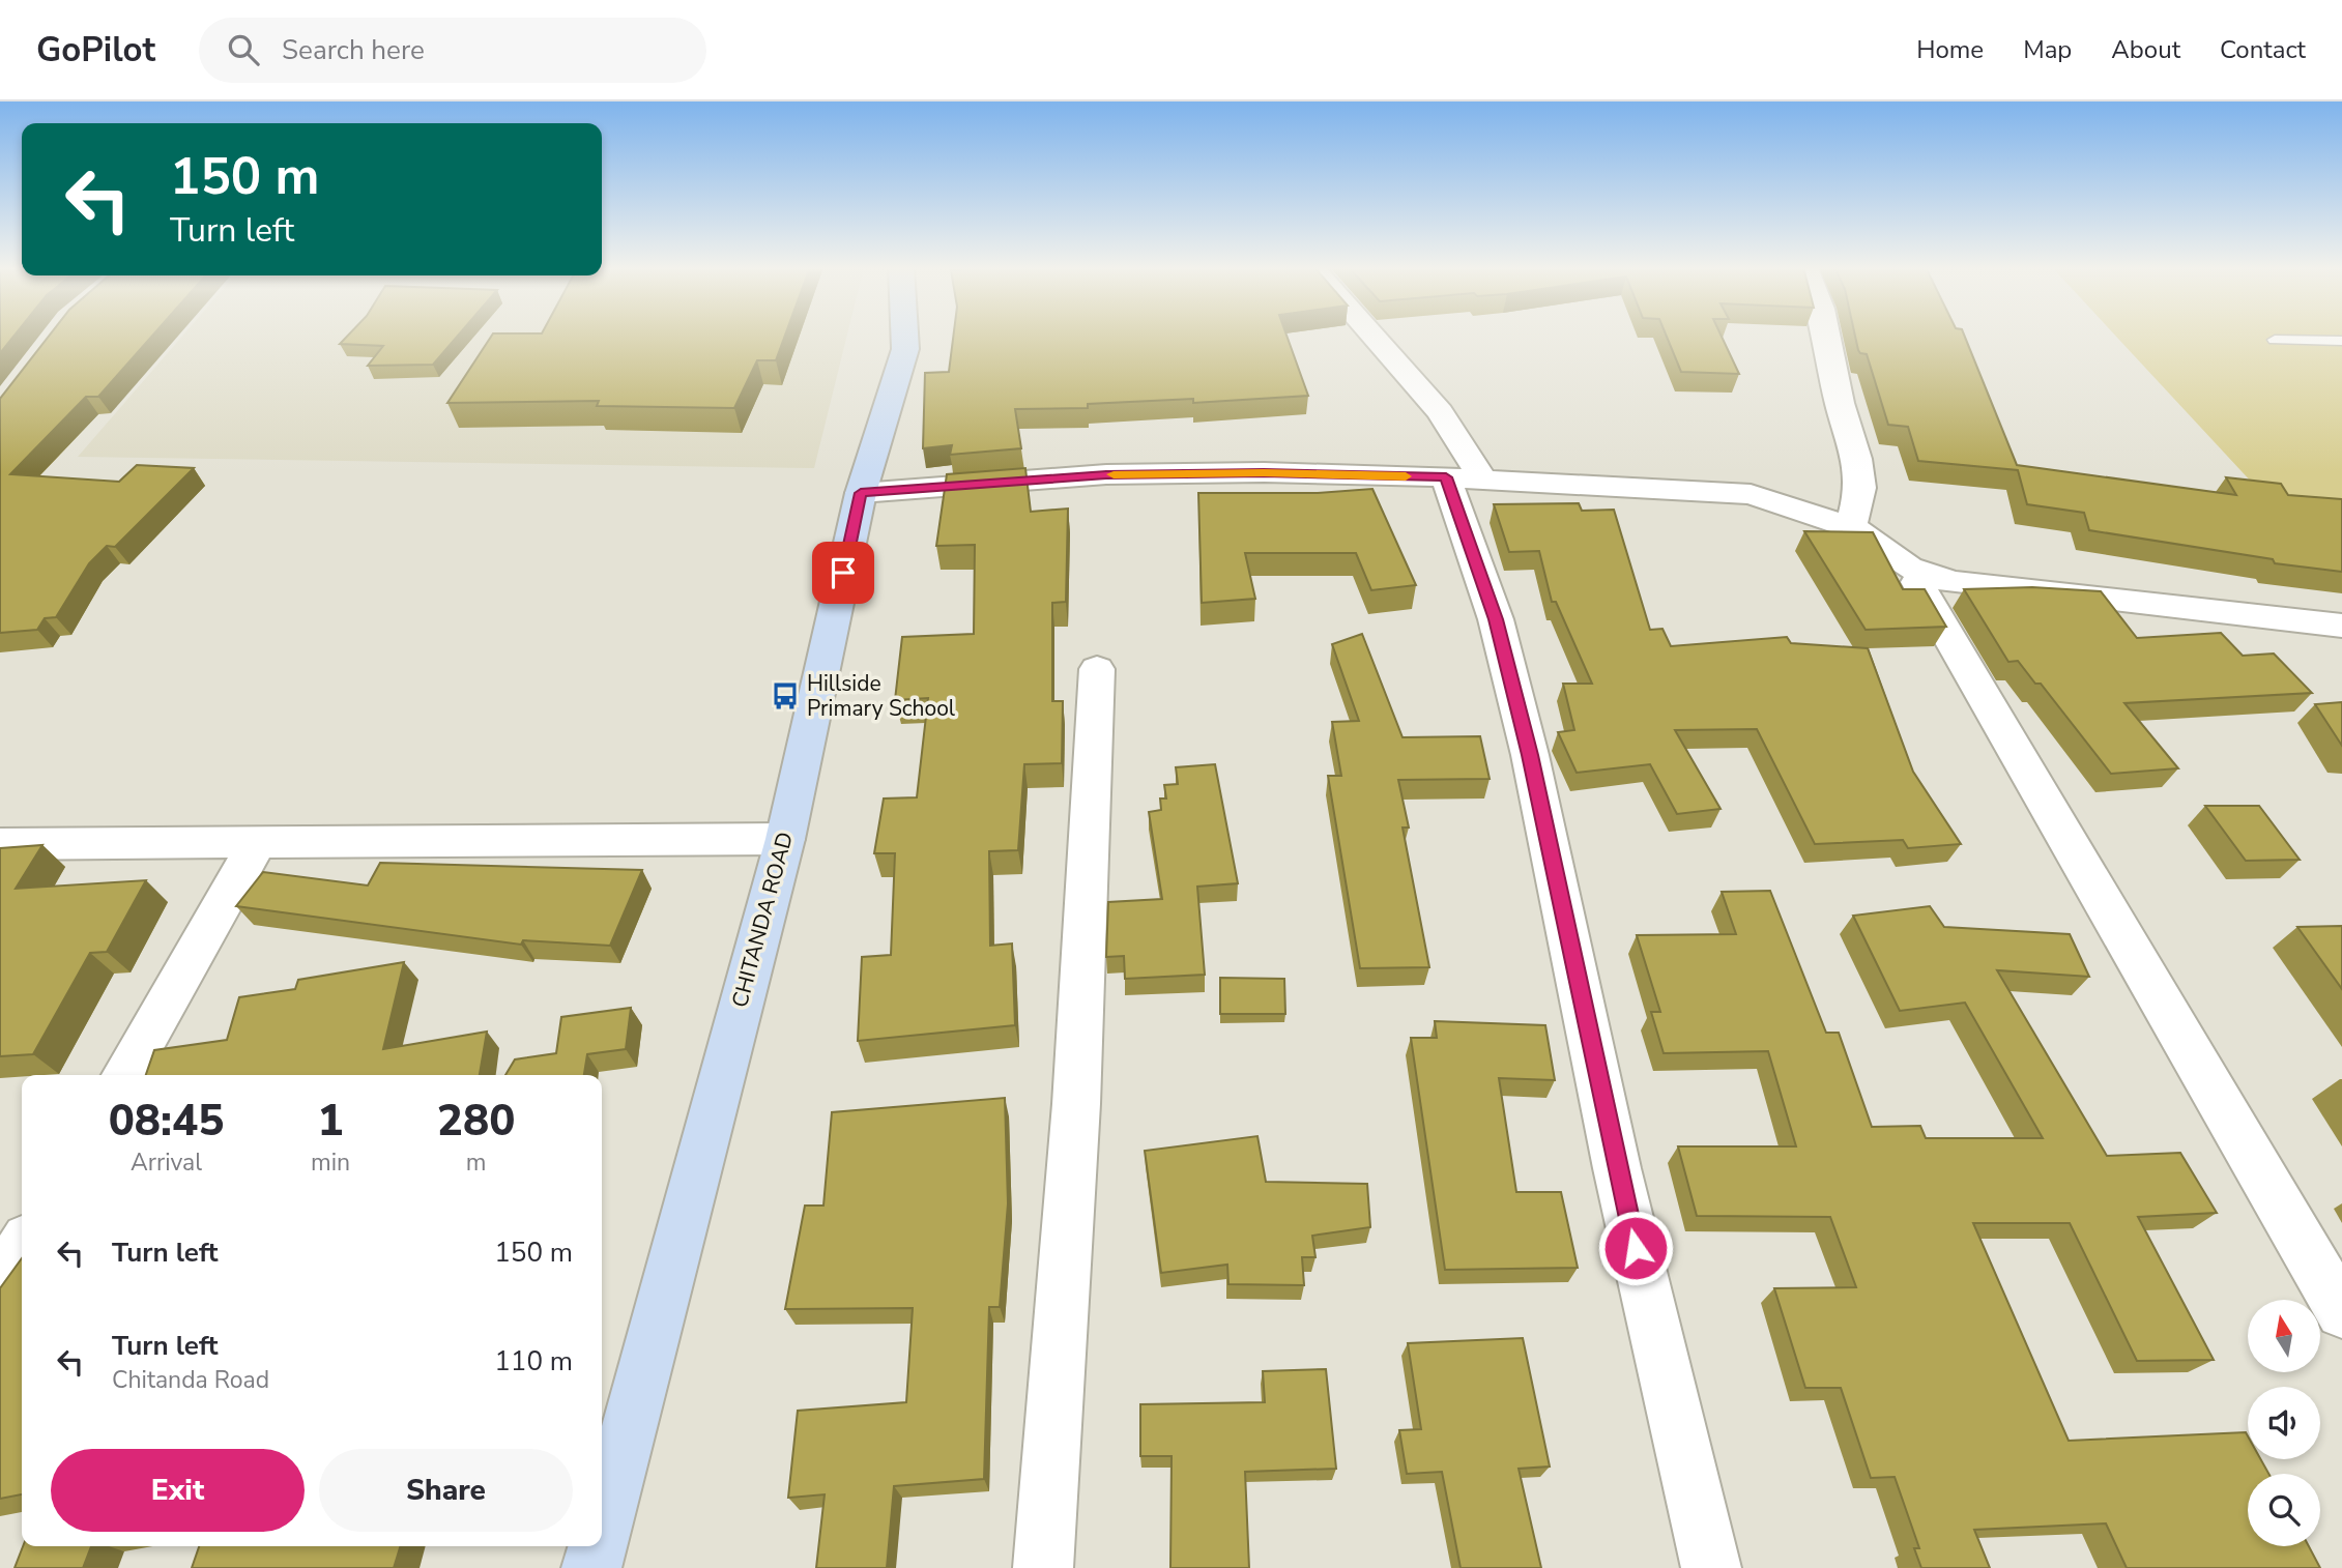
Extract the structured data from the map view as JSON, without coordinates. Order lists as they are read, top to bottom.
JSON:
{
  "streets": {
    "street": ["CHITANDA ROAD"]
  },
  "places": {
    "bus stop": ["Hillside Primary School"]
  },
  "north": "top",
  "page": {
    "header": "GoPilot",
    "search": "Search here",
    "nav": [
      "Home",
      "Map",
      "About",
      "Contact"
    ],
    "turn": ["150 m", "Turn left"],
    "eta": [
      "08:45",
      "Arrival",
      "1",
      "min",
      "280",
      "m"
    ],
    "list": [
      {
        "name": "Turn left",
        "value": "150 m"
      },
      {
        "name": "Turn left",
        "note": "Chitanda Road",
        "value": "110 m"
      }
    ],
    "buttons": ["Exit", "Share"]
  }
}
